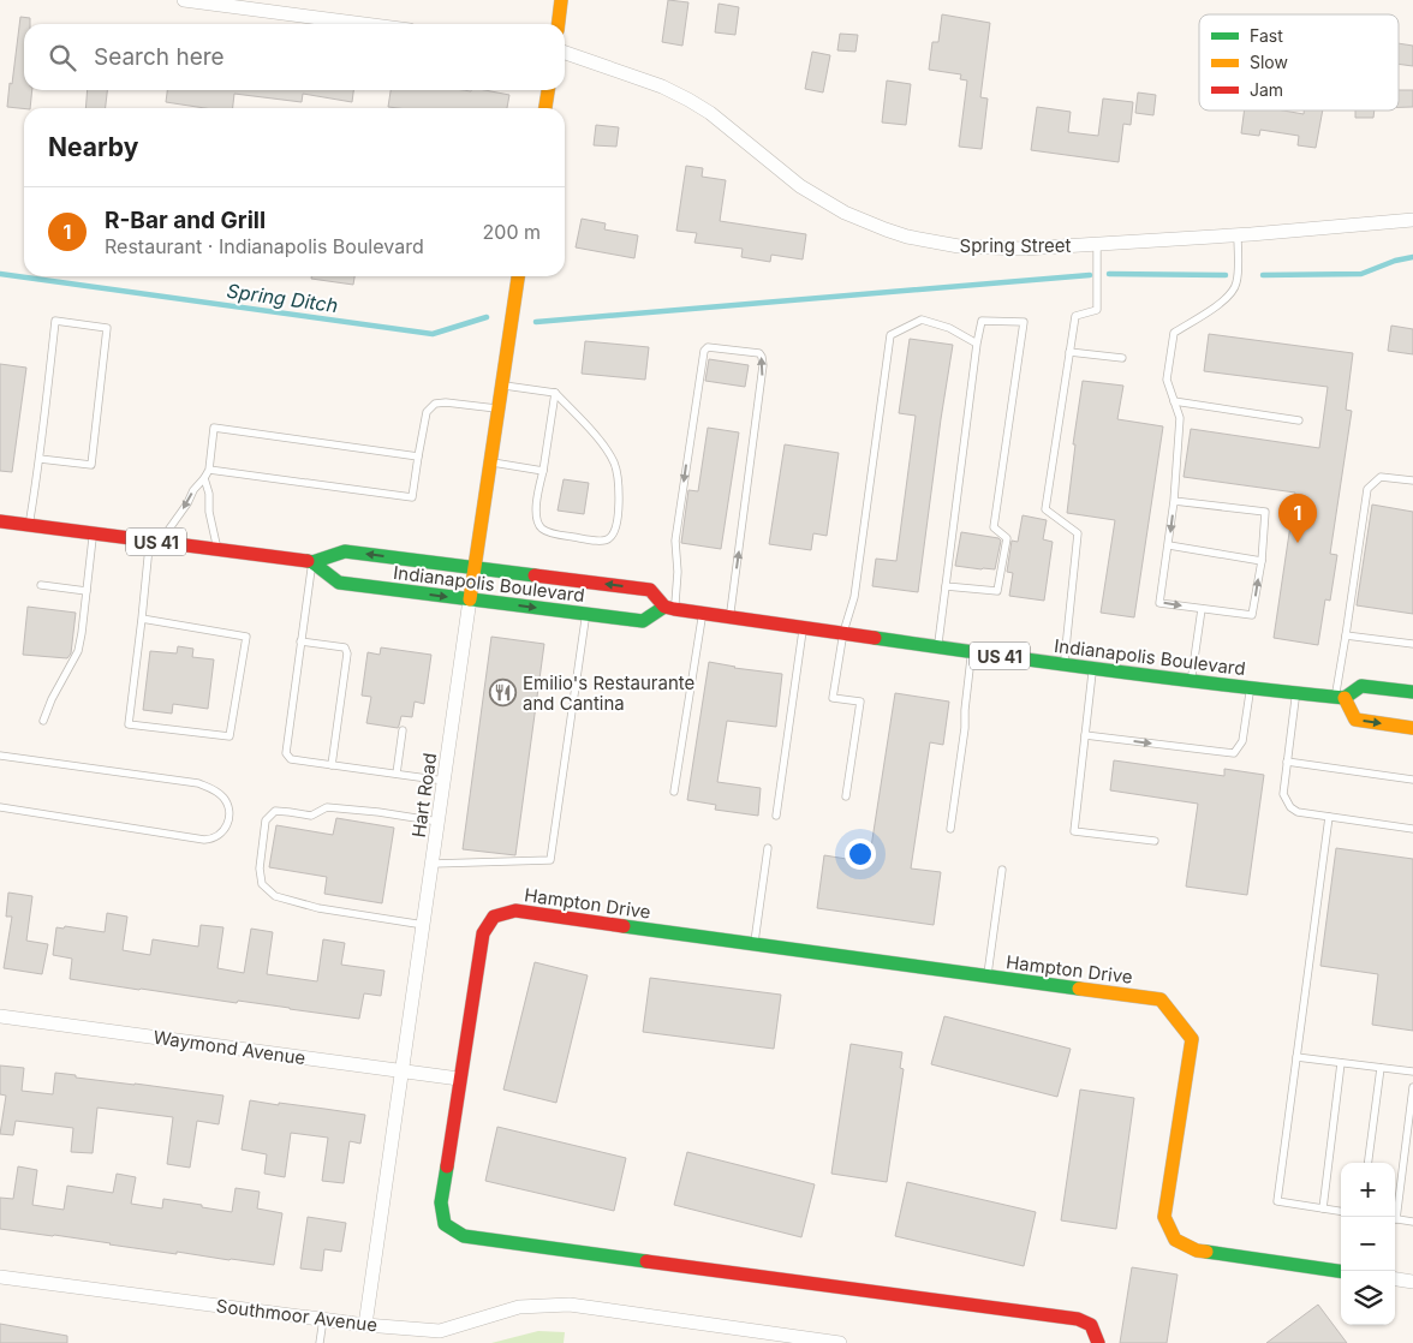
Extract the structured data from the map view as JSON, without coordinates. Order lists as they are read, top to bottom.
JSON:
{
  "streets": {
    "main road": [
      "US 41",
      "Indianapolis Boulevard",
      "Hart Road",
      "Hampton Drive"
    ],
    "street": ["Spring Street", "Waymond Avenue", "Southmoor Avenue"]
  },
  "crossings": [
    ["Indianapolis Boulevard", "Hart Road"],
    ["Hart Road", "Waymond Avenue"],
    ["Hart Road", "Southmoor Avenue"],
    ["Hampton Drive", "Waymond Avenue"]
  ],
  "water": ["Spring Ditch"],
  "places": {
    "restaurant": ["Emilio's Restaurante and Cantina"]
  },
  "legend": ["Fast", "Slow", "Jam"],
  "page": {
    "search": "Search here",
    "heading": "Nearby",
    "list": [
      {
        "mark": "1",
        "name": "R-Bar and Grill",
        "note": "Restaurant · Indianapolis Boulevard",
        "value": "200 m"
      }
    ],
    "pins": "1",
    "map_buttons": ["+", "−"]
  }
}
